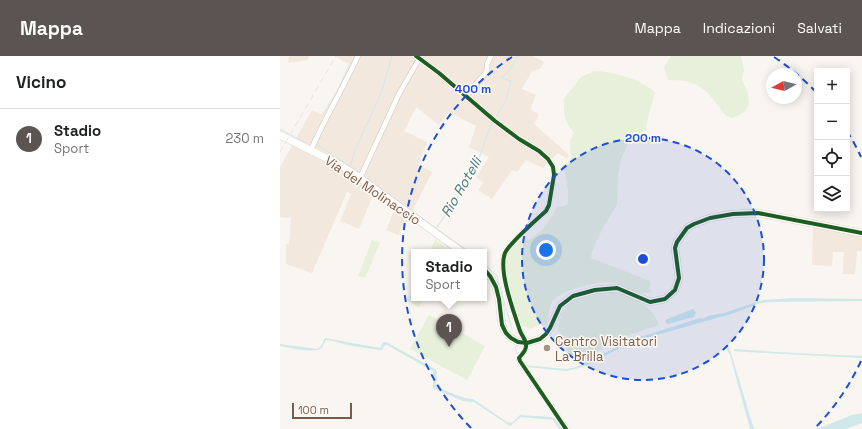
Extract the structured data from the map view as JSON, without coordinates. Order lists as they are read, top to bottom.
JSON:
{
  "streets": {
    "street": ["Via del Molinaccio"]
  },
  "water": ["Rio Rotelli"],
  "places": ["Centro Visitatori La Brilla"],
  "scale_bar": "100 m",
  "north": "left",
  "page": {
    "header": "Mappa",
    "nav": ["Mappa", "Indicazioni", "Salvati"],
    "heading": "Vicino",
    "map_buttons": ["+", "−"],
    "list": [
      {
        "mark": "1",
        "name": "Stadio",
        "note": "Sport",
        "value": "230 m"
      }
    ],
    "popup": ["Stadio", "Sport"],
    "pins": "1",
    "scale": "100 m"
  },
  "rings": ["400 m", "200 m"]
}
